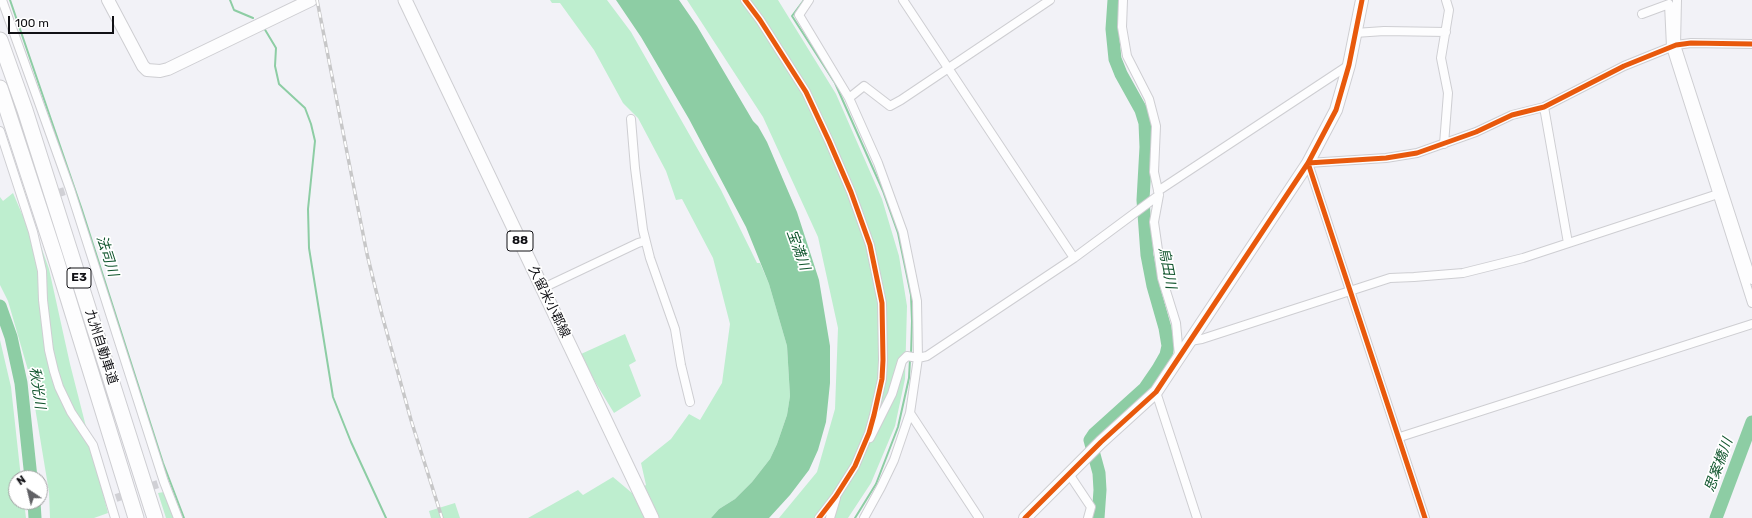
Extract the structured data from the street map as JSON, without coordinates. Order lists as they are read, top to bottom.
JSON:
{
  "streets": {
    "highway": ["E3", "九州自動車道"],
    "main road": ["88", "久留米小郡線"]
  },
  "water": [
    "宝満川",
    "法司川",
    "烏田川",
    "秋光川",
    "思案橋川"
  ],
  "scale_bar": "100 m",
  "north": "top left"
}
